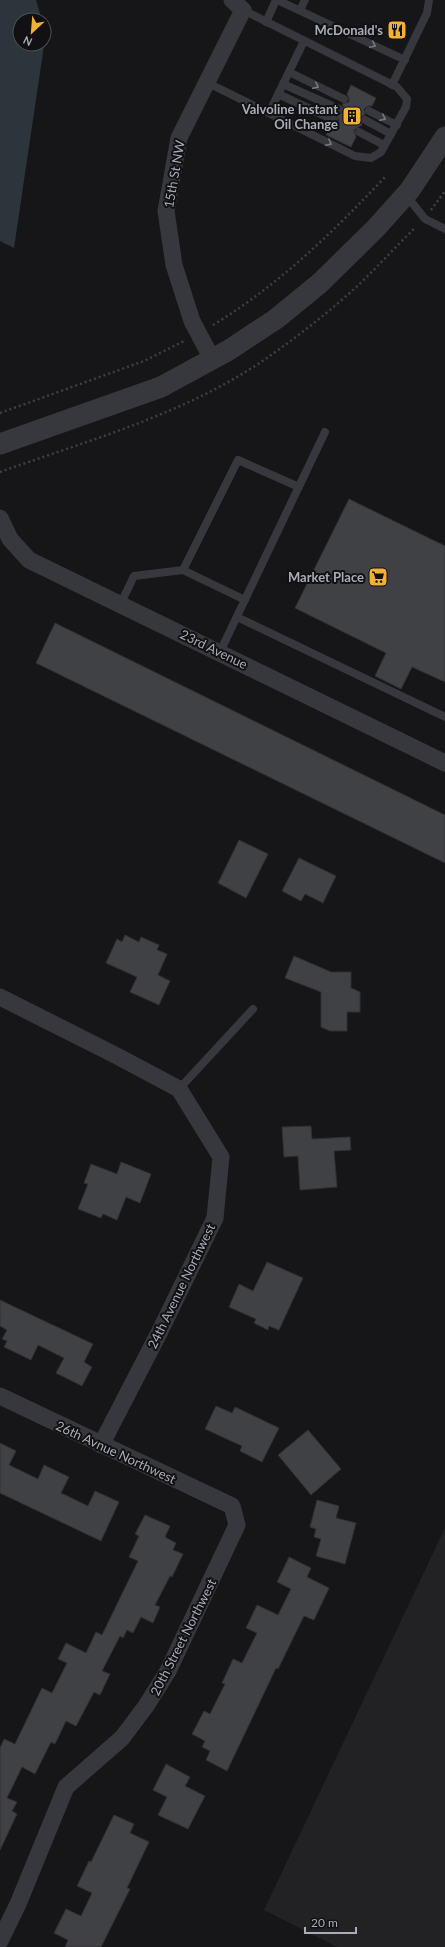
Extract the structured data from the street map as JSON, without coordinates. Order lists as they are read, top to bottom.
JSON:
{
  "streets": {
    "street": [
      "15th St NW",
      "23rd Avenue",
      "24th Avenue Northwest",
      "26th Avnue Northwest",
      "20th Street Northwest"
    ]
  },
  "crossings": [
    ["24th Avenue Northwest", "26th Avnue Northwest"],
    ["26th Avnue Northwest", "20th Street Northwest"]
  ],
  "places": {
    "restaurant": ["McDonald's"],
    "building": ["Valvoline Instant Oil Change"],
    "supermarket": ["Market Place"]
  },
  "scale_bar": "20 m",
  "north": "bottom left"
}
